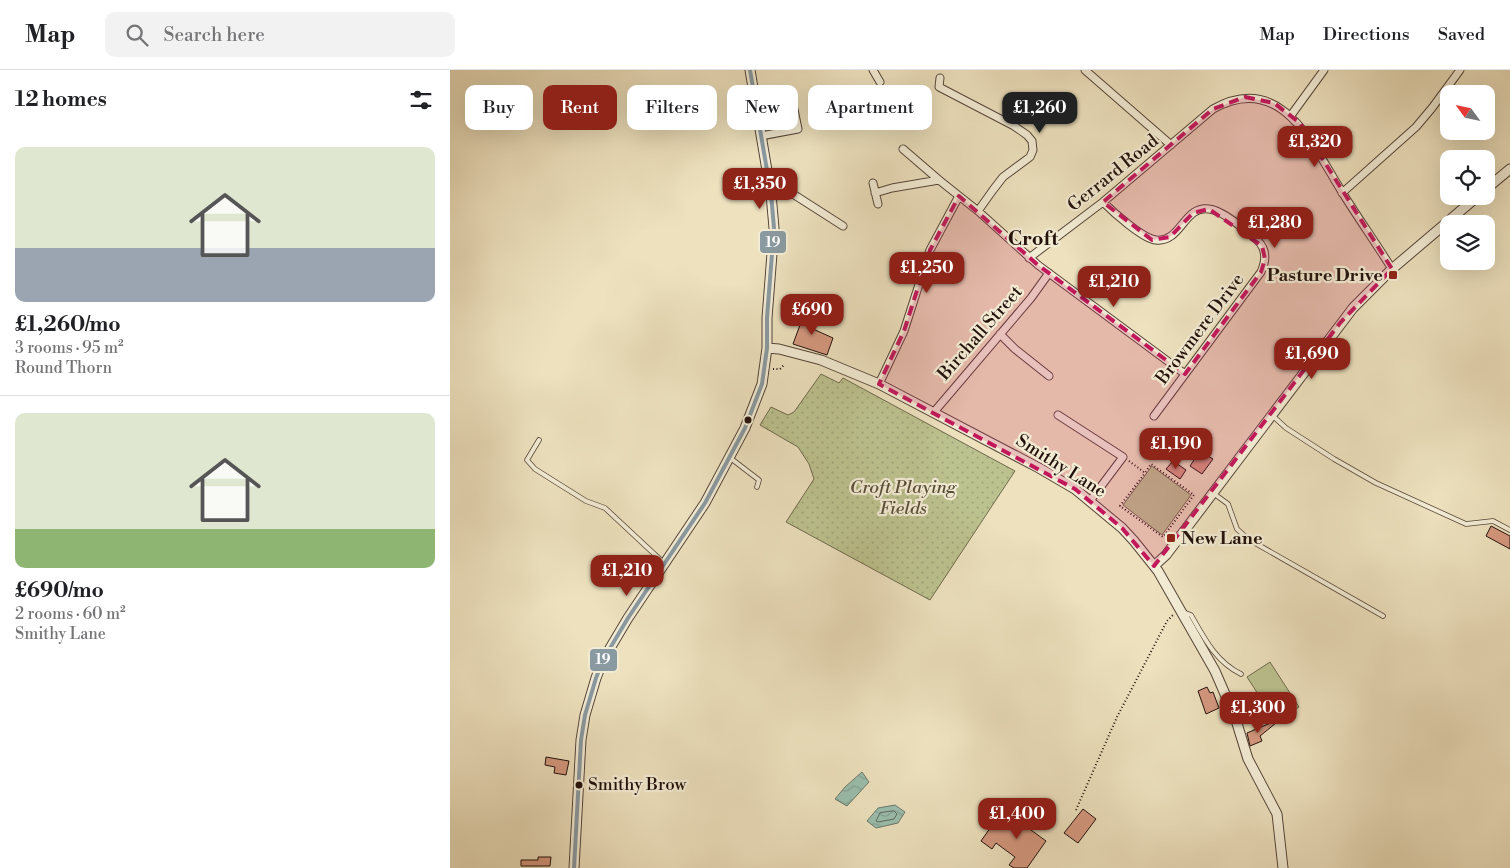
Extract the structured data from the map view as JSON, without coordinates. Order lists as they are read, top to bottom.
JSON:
{
  "streets": {
    "street": [
      "Gerrard Road",
      "Browmere Drive",
      "Birchall Street",
      "Smithy Lane"
    ]
  },
  "crossings": [
    ["Gerrard Road", "Browmere Drive"],
    ["Birchall Street", "Smithy Lane"]
  ],
  "districts": ["Croft"],
  "parks": ["Croft Playing Fields"],
  "places": {
    "transit": ["Pasture Drive", "New Lane"],
    "other": ["Smithy Brow"]
  },
  "lines": ["transit line 19"],
  "north": "top left",
  "page": {
    "header": "Map",
    "search": "Search here",
    "nav": ["Map", "Directions", "Saved"],
    "heading": "12 homes",
    "chip": [
      "Buy",
      "Rent",
      "Filters",
      "New",
      "Apartment"
    ],
    "price": [
      "£1,260",
      "£1,320",
      "£1,350",
      "£1,280",
      "£1,250",
      "£1,210",
      "£690",
      "£1,690",
      "£1,190",
      "£1,210",
      "£1,300",
      "£1,400"
    ],
    "list": [
      {
        "name": "£1,260/mo",
        "note": "3 rooms · 95 m² · Round Thorn"
      },
      {
        "name": "£690/mo",
        "note": "2 rooms · 60 m² · Smithy Lane"
      }
    ]
  }
}
